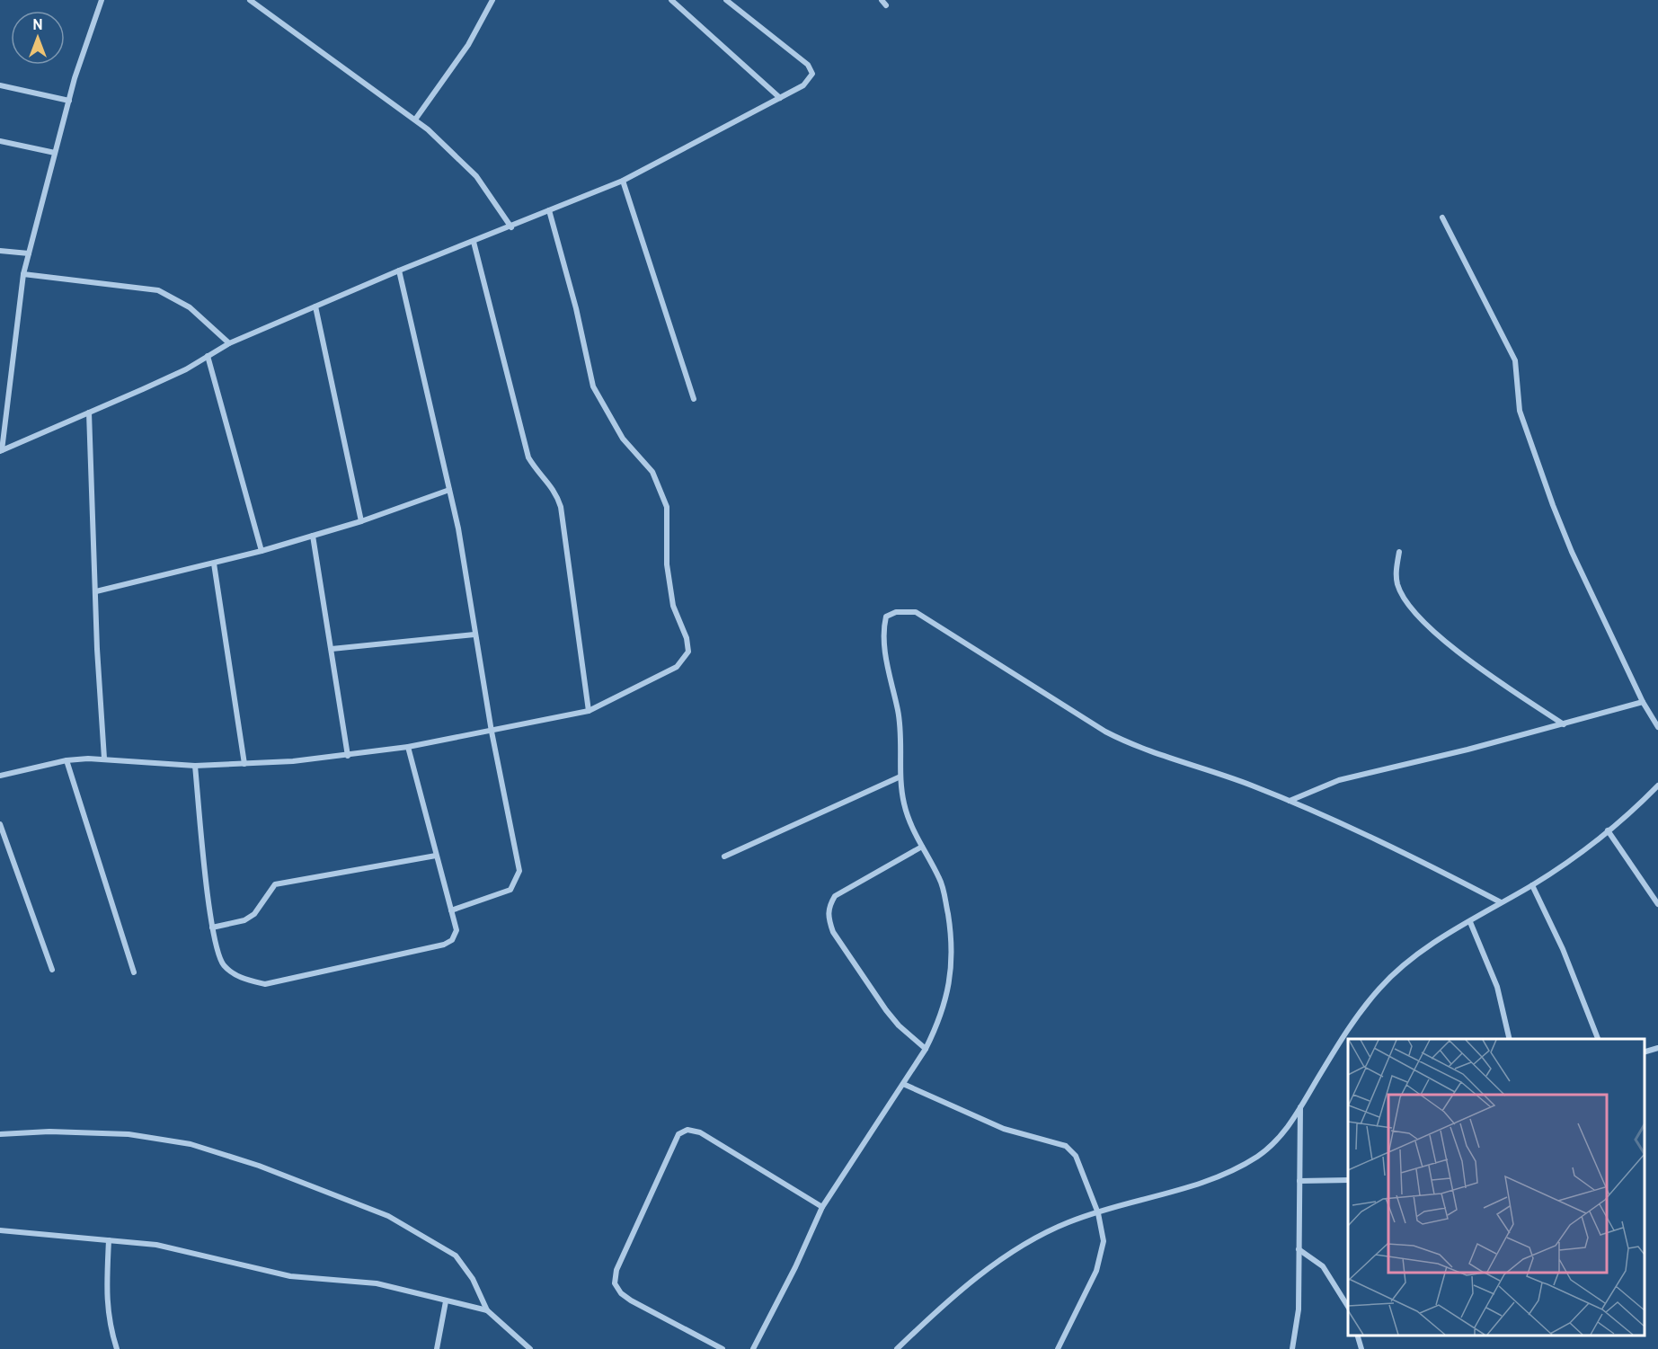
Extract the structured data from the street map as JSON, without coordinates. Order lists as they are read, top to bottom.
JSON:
{
  "north": "top"
}
